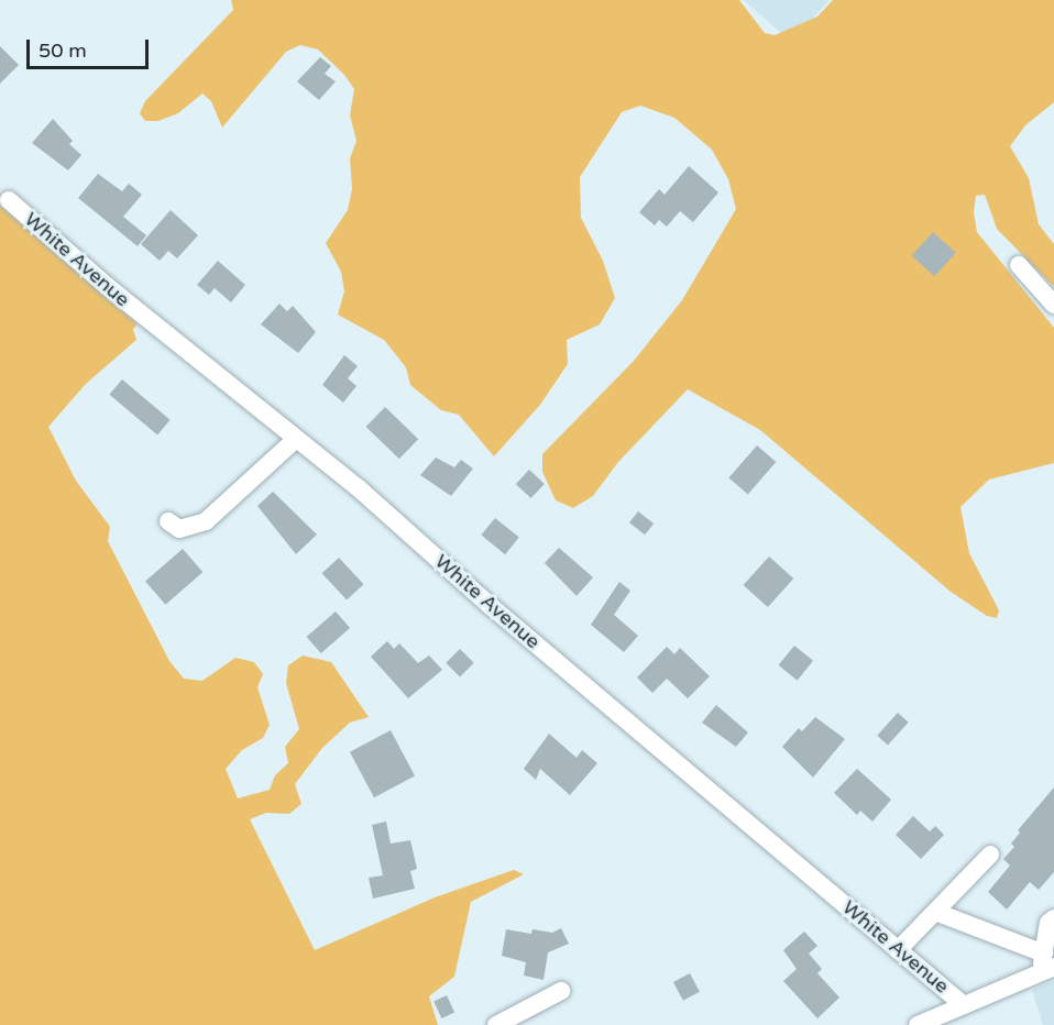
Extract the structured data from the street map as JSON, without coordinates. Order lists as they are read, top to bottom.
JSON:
{
  "streets": {
    "street": ["White Avenue"]
  },
  "scale_bar": "50 m"
}
